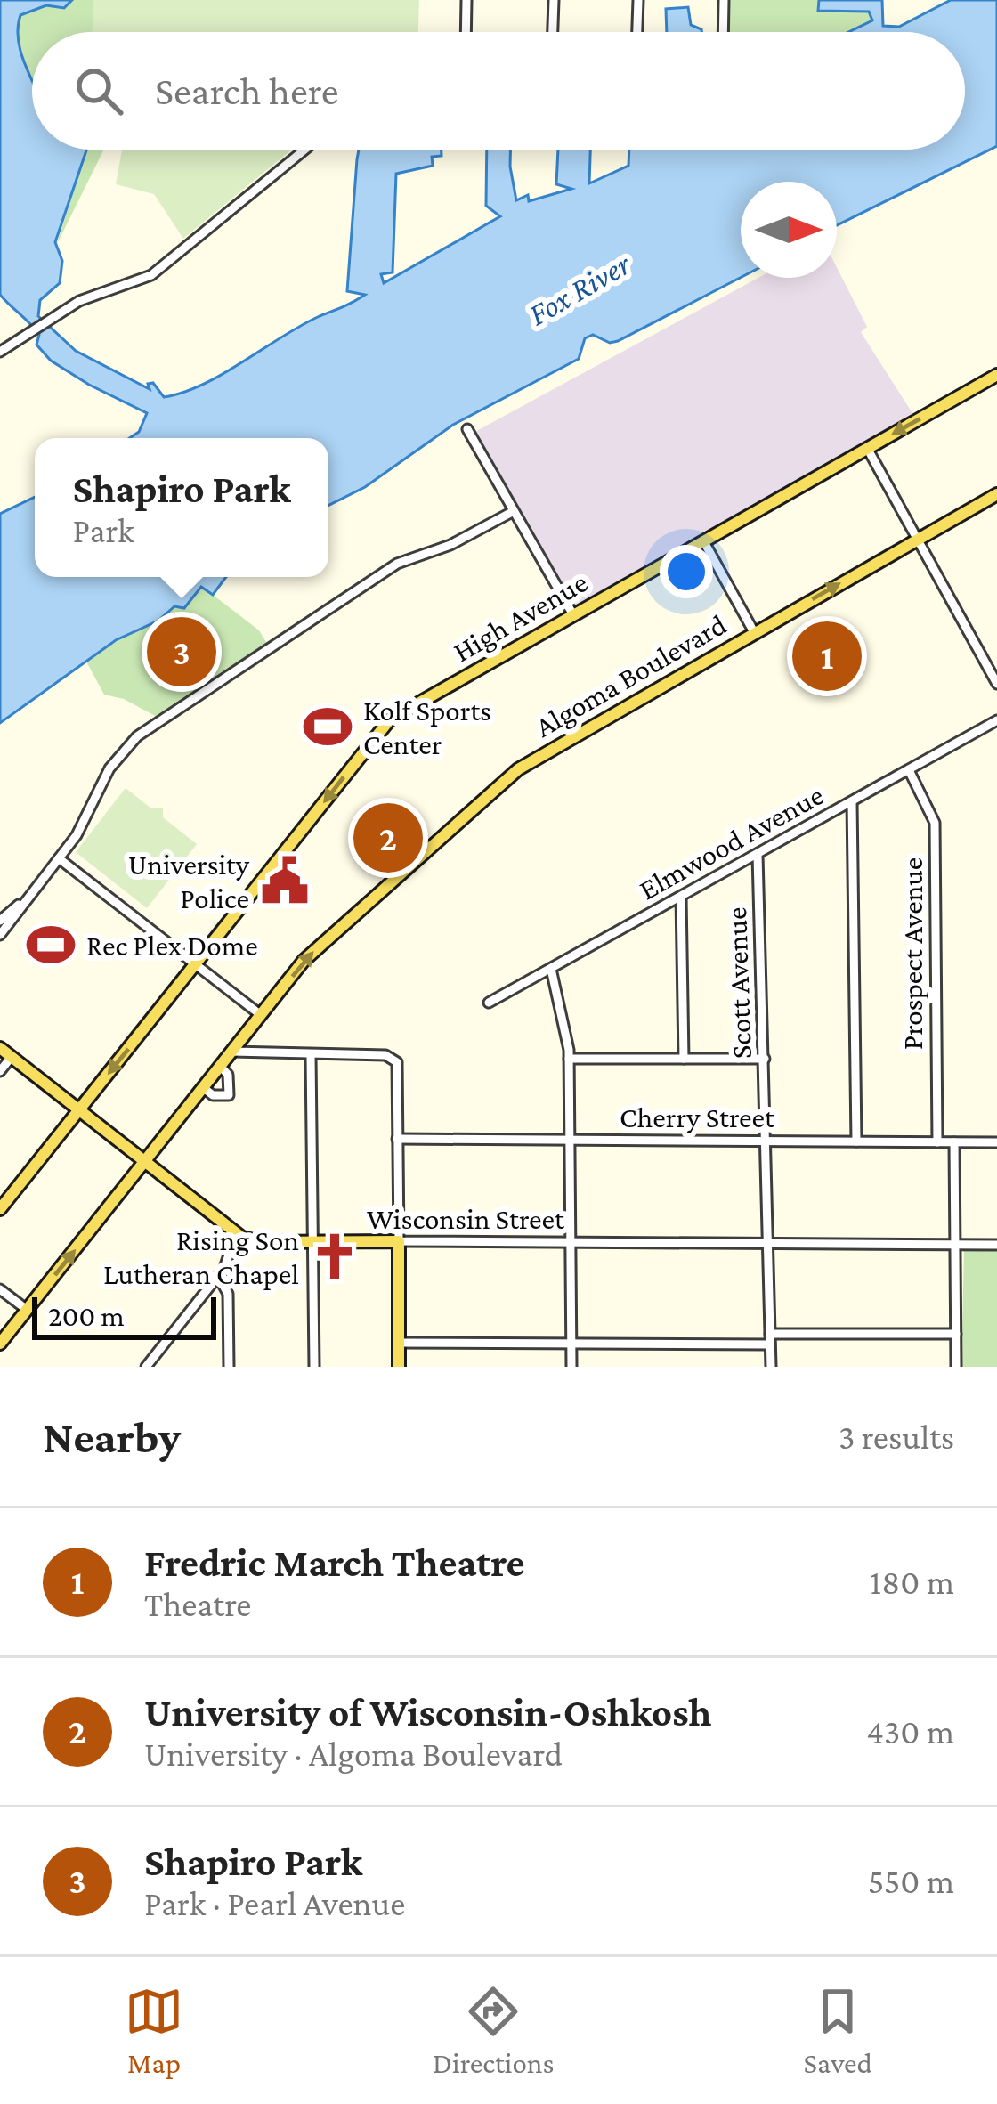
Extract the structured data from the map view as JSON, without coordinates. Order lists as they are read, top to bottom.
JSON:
{
  "streets": {
    "main road": ["High Avenue", "Algoma Boulevard", "Wisconsin Street"],
    "street": [
      "Elmwood Avenue",
      "Prospect Avenue",
      "Scott Avenue",
      "Cherry Street"
    ]
  },
  "crossings": [
    ["Elmwood Avenue", "Prospect Avenue"],
    ["Elmwood Avenue", "Scott Avenue"],
    ["Prospect Avenue", "Cherry Street"],
    ["Scott Avenue", "Cherry Street"],
    ["Scott Avenue", "Wisconsin Street"]
  ],
  "one_way": ["High Avenue", "Algoma Boulevard"],
  "water": ["Fox River"],
  "places": {
    "sports": ["Kolf Sports Center", "Rec Plex Dome"],
    "public building": ["University Police"],
    "church": ["Rising Son Lutheran Chapel"]
  },
  "scale_bar": "200 m",
  "north": "right",
  "page": {
    "search": "Search here",
    "popup": ["Shapiro Park", "Park"],
    "pins": ["3", "1", "2"],
    "scale": "200 m",
    "heading": ["Nearby", "3 results"],
    "list": [
      {
        "mark": "1",
        "name": "Fredric March Theatre",
        "note": "Theatre",
        "value": "180 m"
      },
      {
        "mark": "2",
        "name": "University of Wisconsin-Oshkosh",
        "note": "University · Algoma Boulevard",
        "value": "430 m"
      },
      {
        "mark": "3",
        "name": "Shapiro Park",
        "note": "Park · Pearl Avenue",
        "value": "550 m"
      }
    ],
    "nav": ["Map", "Directions", "Saved"]
  }
}
